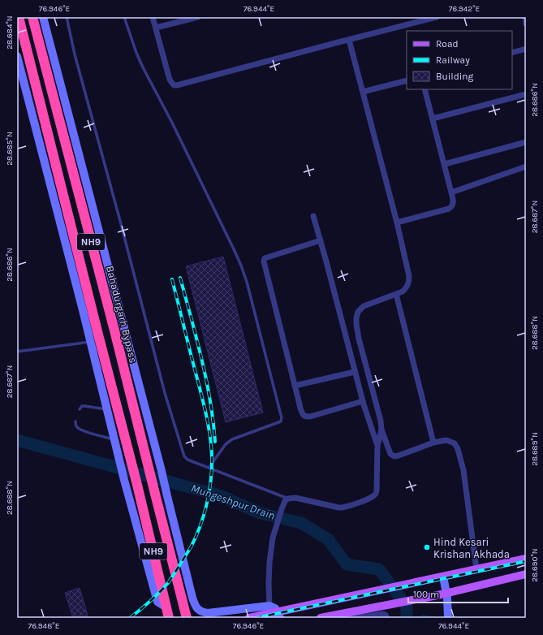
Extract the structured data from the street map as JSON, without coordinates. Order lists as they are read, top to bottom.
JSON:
{
  "streets": {
    "highway": ["NH9", "Bahadurgarh Bypass"]
  },
  "water": ["Mungeshpur Drain"],
  "places": ["Hind Kesari Krishan Akhada"],
  "legend": ["Road", "Railway", "Building"],
  "scale_bar": "100 m",
  "coordinates": [
    "76.946°E",
    "76.944°E",
    "76.942°E",
    "28.684°N",
    "28.686°N",
    "28.685°N",
    "28.687°N",
    "28.688°N",
    "28.689°N",
    "28.690°N",
    "76.948°E"
  ]
}
